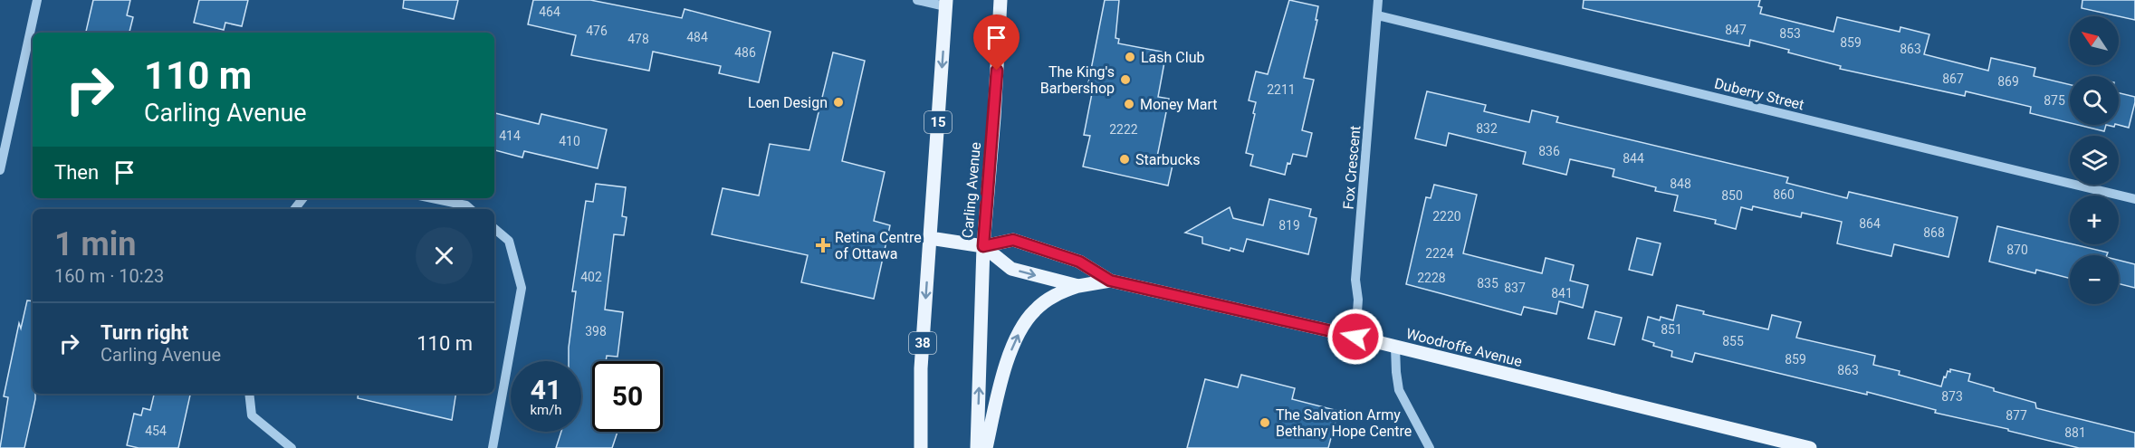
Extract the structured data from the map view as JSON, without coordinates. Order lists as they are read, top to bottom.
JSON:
{
  "streets": {
    "main road": [
      "15",
      "Carling Avenue",
      "38",
      "Woodroffe Avenue"
    ],
    "street": ["Duberry Street", "Fox Crescent"]
  },
  "crossings": [
    ["Duberry Street", "Fox Crescent"],
    ["15", "38"],
    ["Fox Crescent", "Woodroffe Avenue"],
    ["Carling Avenue", "Woodroffe Avenue"]
  ],
  "places": {
    "other": [
      "Lash Club",
      "The King's Barbershop",
      "Loen Design",
      "Money Mart",
      "Starbucks",
      "The Salvation Army Bethany Hope Centre"
    ],
    "health": ["Retina Centre of Ottawa"]
  },
  "house_numbers": [
    "464",
    "847",
    "476",
    "853",
    "484",
    "478",
    "859",
    "863",
    "486",
    "867",
    "869",
    "2211",
    "875",
    "832",
    "2222",
    "414",
    "410",
    "836",
    "844",
    "848",
    "860",
    "850",
    "2220",
    "864",
    "819",
    "868",
    "870",
    "2224",
    "402",
    "2228",
    "835",
    "837",
    "841",
    "851",
    "398",
    "855",
    "859",
    "863",
    "873",
    "877",
    "454",
    "881"
  ],
  "north": "top left",
  "page": {
    "map_buttons": ["+", "−"],
    "turn": ["110 m", "Carling Avenue"],
    "then": "Then",
    "heading": ["1 min", "160 m · 10:23"],
    "list": [
      {
        "name": "Turn right",
        "note": "Carling Avenue",
        "value": "110 m"
      }
    ],
    "speed": "41 km/h",
    "limit": "50"
  }
}
